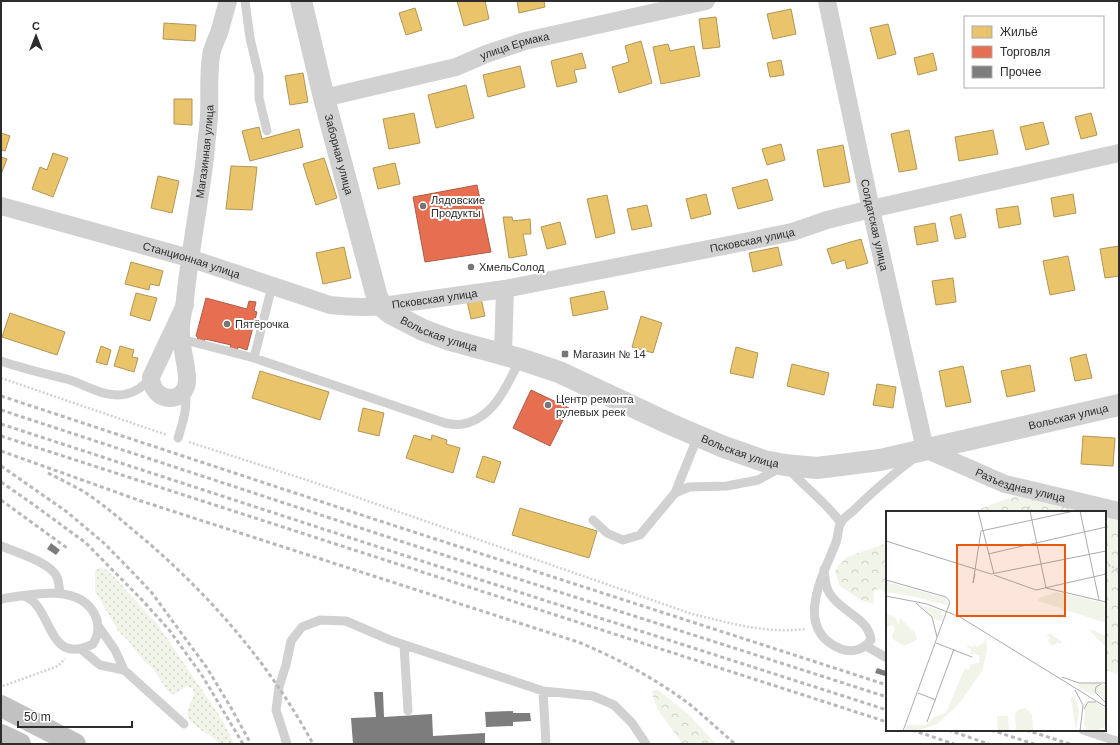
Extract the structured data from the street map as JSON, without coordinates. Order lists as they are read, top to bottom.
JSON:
{
  "streets": {
    "street": [
      "улица Ермака",
      "Магазинная улица",
      "Заборная улица",
      "Солдатская улица",
      "Псковская улица",
      "Станционная улица",
      "Вольская улица",
      "Разъездная улица"
    ]
  },
  "crossings": [
    ["улица Ермака", "Заборная улица"],
    ["Магазинная улица", "Станционная улица"],
    ["Заборная улица", "Псковская улица"],
    ["Заборная улица", "Станционная улица"],
    ["Заборная улица", "Вольская улица"],
    ["Солдатская улица", "Псковская улица"],
    ["Солдатская улица", "Вольская улица"],
    ["Солдатская улица", "Разъездная улица"],
    ["Псковская улица", "Станционная улица"],
    ["Псковская улица", "Вольская улица"],
    ["Станционная улица", "Вольская улица"],
    ["Вольская улица", "Разъездная улица"]
  ],
  "places": {
    "other": [
      "Лядовские Продукты",
      "ХмельСолод",
      "Пятёрочка",
      "Центр ремонта рулевых реек"
    ],
    "transit": ["Магазин № 14"]
  },
  "legend": ["Жильё", "Торговля", "Прочее"],
  "scale_bar": "50 m",
  "north": "top"
}
